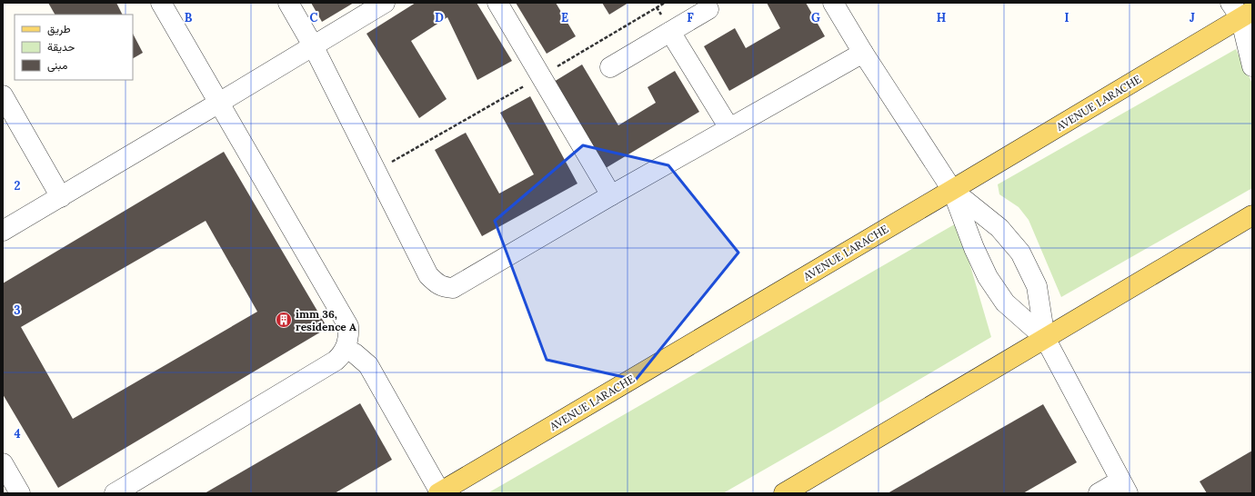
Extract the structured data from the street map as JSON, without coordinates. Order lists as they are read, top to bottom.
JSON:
{
  "streets": {
    "main road": ["AVENUE LARACHE"]
  },
  "places": {
    "building": ["imm 36, residence A"]
  },
  "legend": ["طريق", "حديقة", "مبنى"],
  "grid": {
    "columns": [
      "B",
      "C",
      "D",
      "E",
      "F",
      "G",
      "H",
      "I",
      "J"
    ],
    "rows": ["2", "3", "4"]
  }
}
